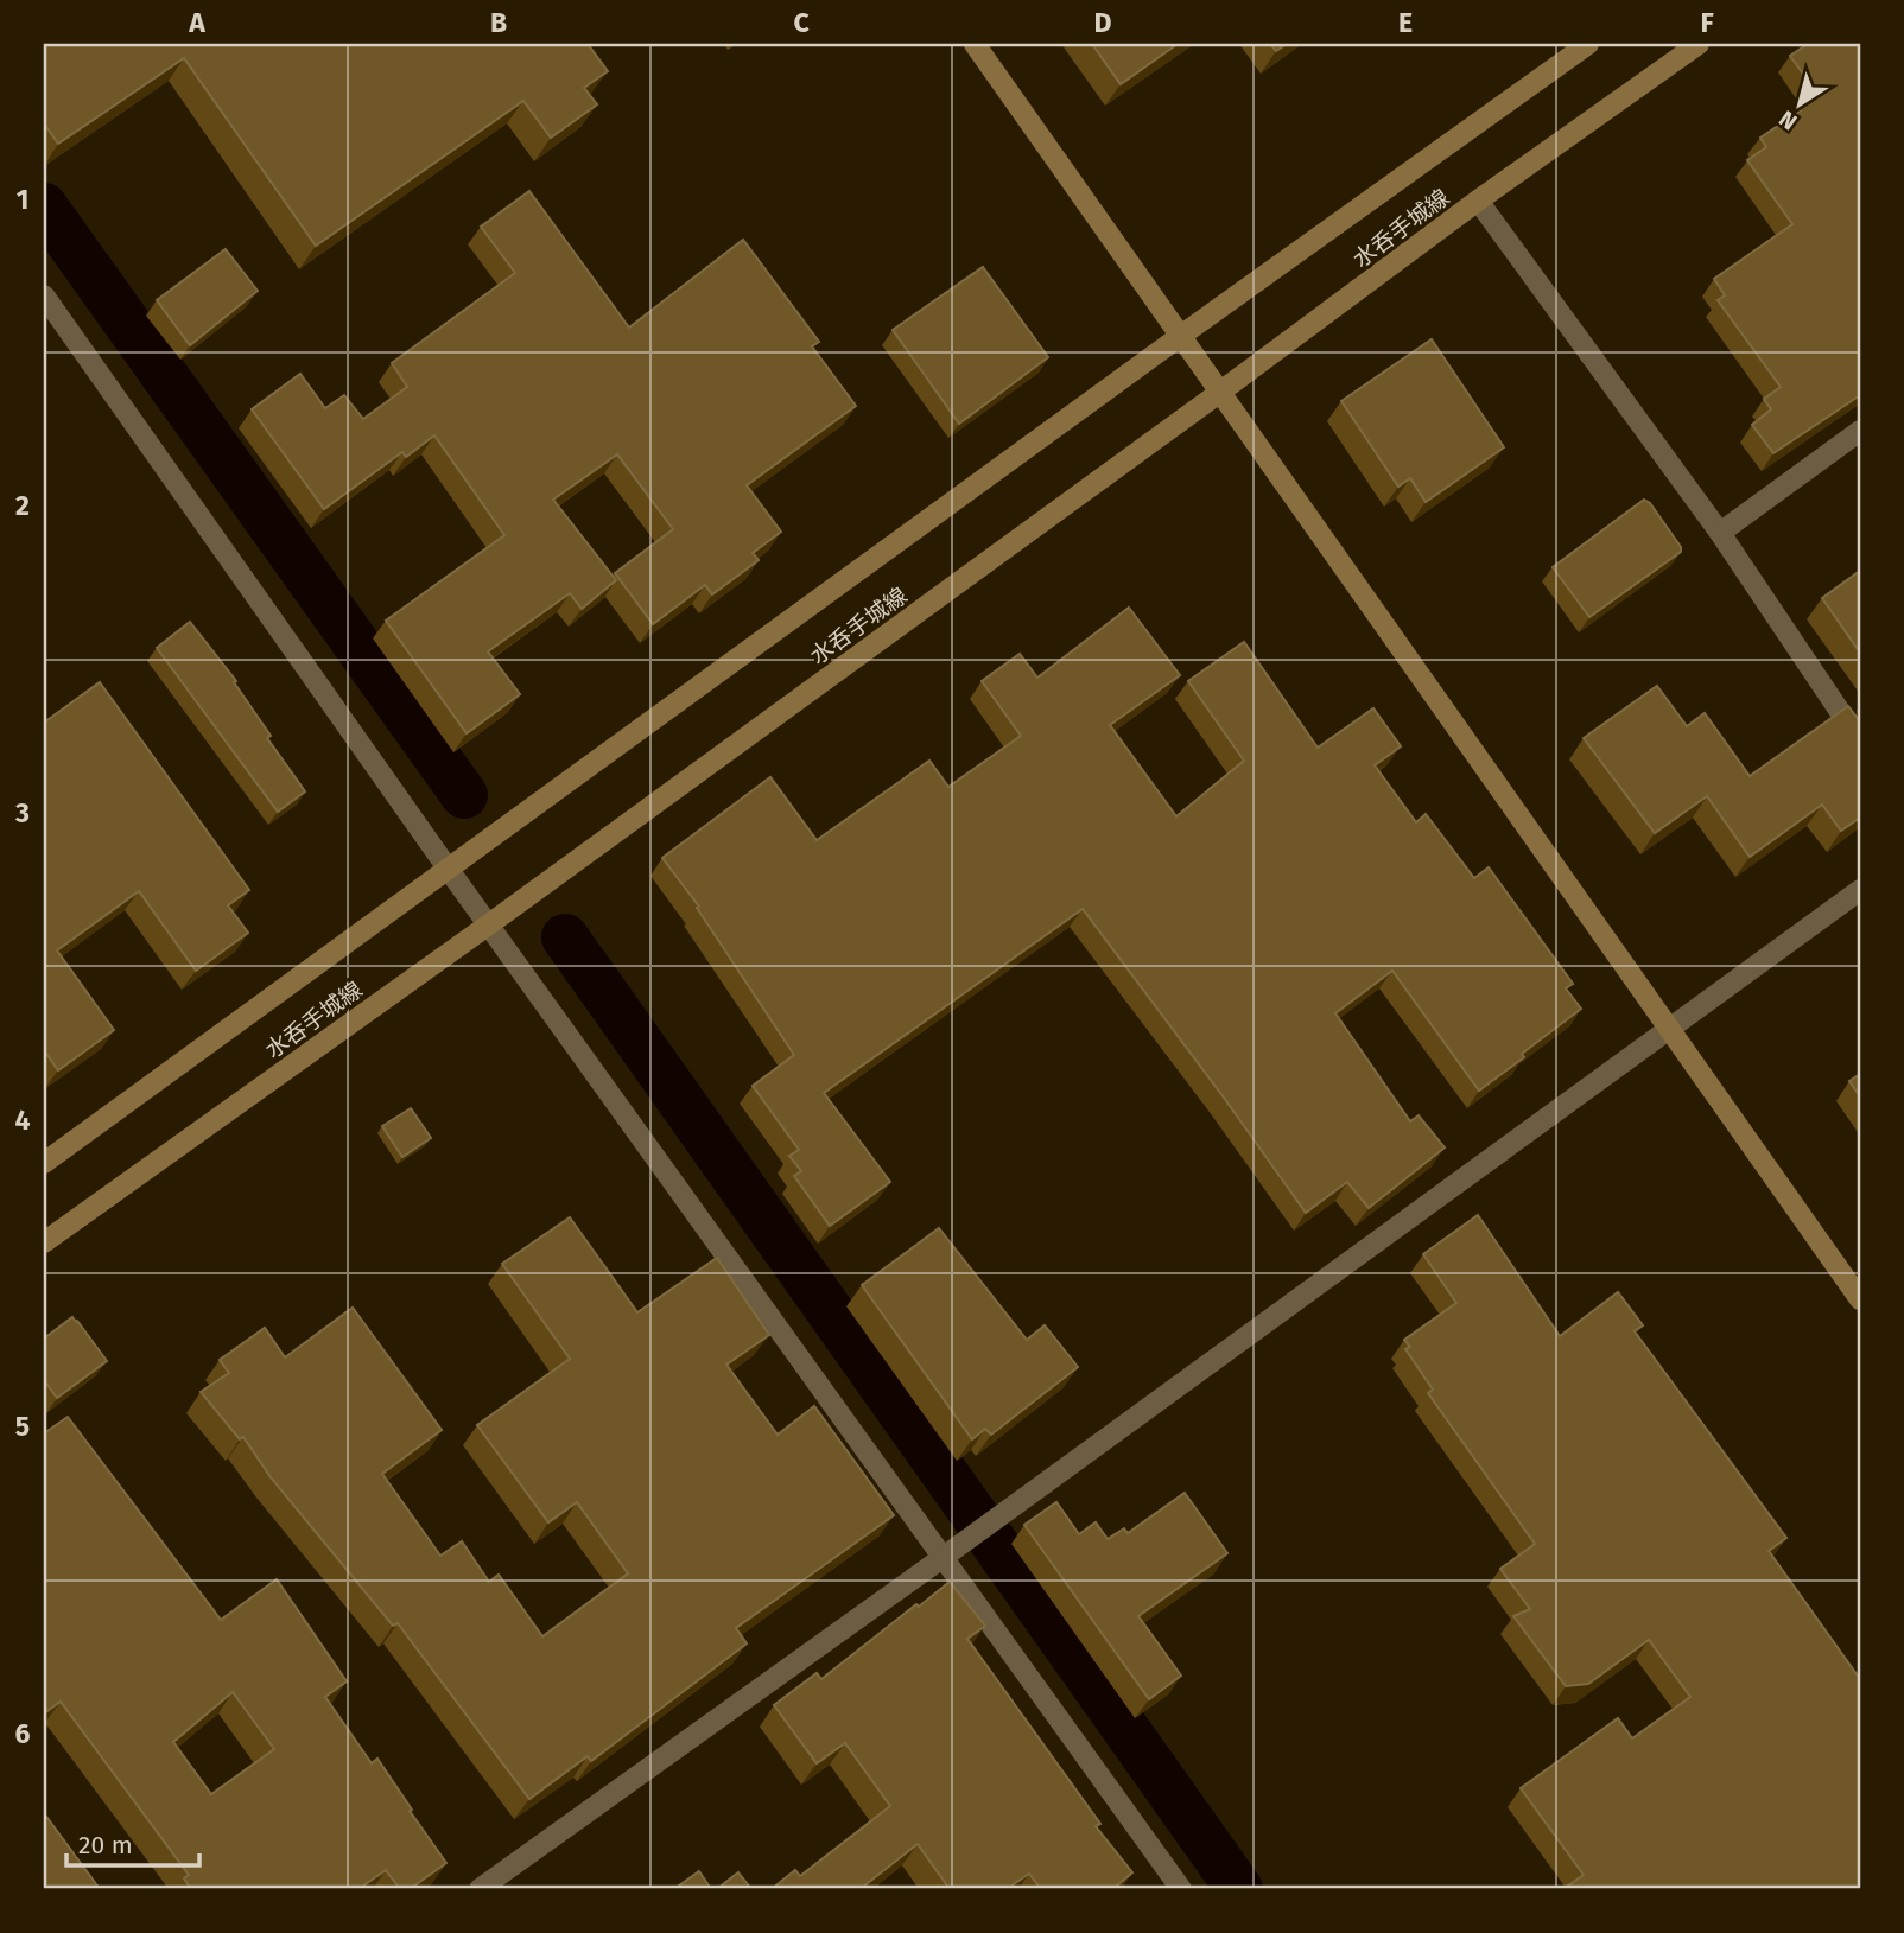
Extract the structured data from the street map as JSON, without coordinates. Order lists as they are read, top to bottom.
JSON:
{
  "streets": {
    "main road": ["水呑手城線"]
  },
  "scale_bar": "20 m",
  "north": "bottom left",
  "grid": {
    "columns": [
      "A",
      "B",
      "C",
      "D",
      "E",
      "F"
    ],
    "rows": [
      "1",
      "2",
      "3",
      "4",
      "5",
      "6"
    ]
  }
}
